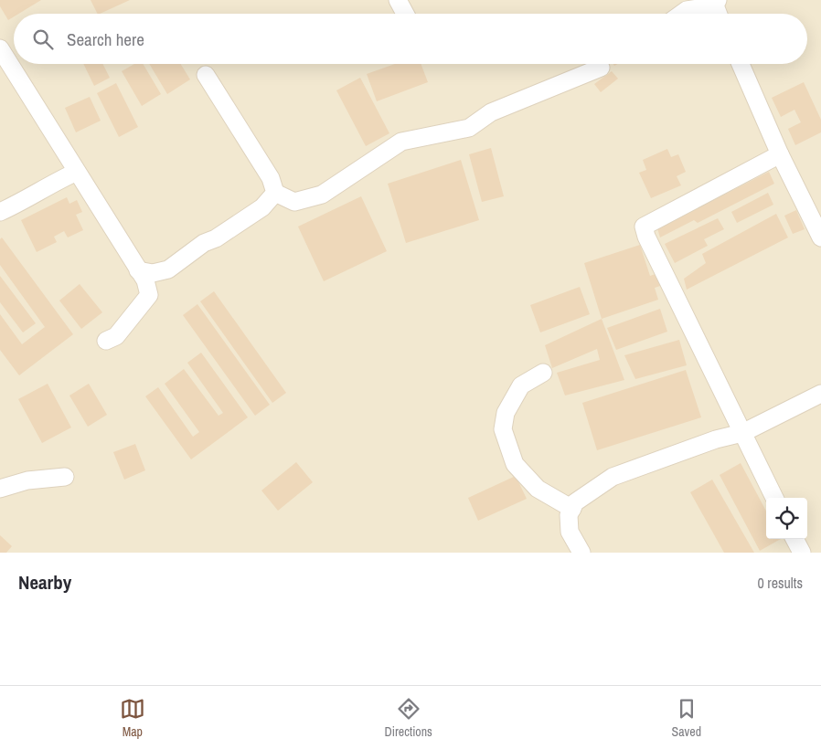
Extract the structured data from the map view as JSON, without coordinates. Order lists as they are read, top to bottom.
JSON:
{
  "page": {
    "search": "Search here",
    "heading": ["Nearby", "0 results"],
    "nav": ["Map", "Directions", "Saved"]
  }
}
